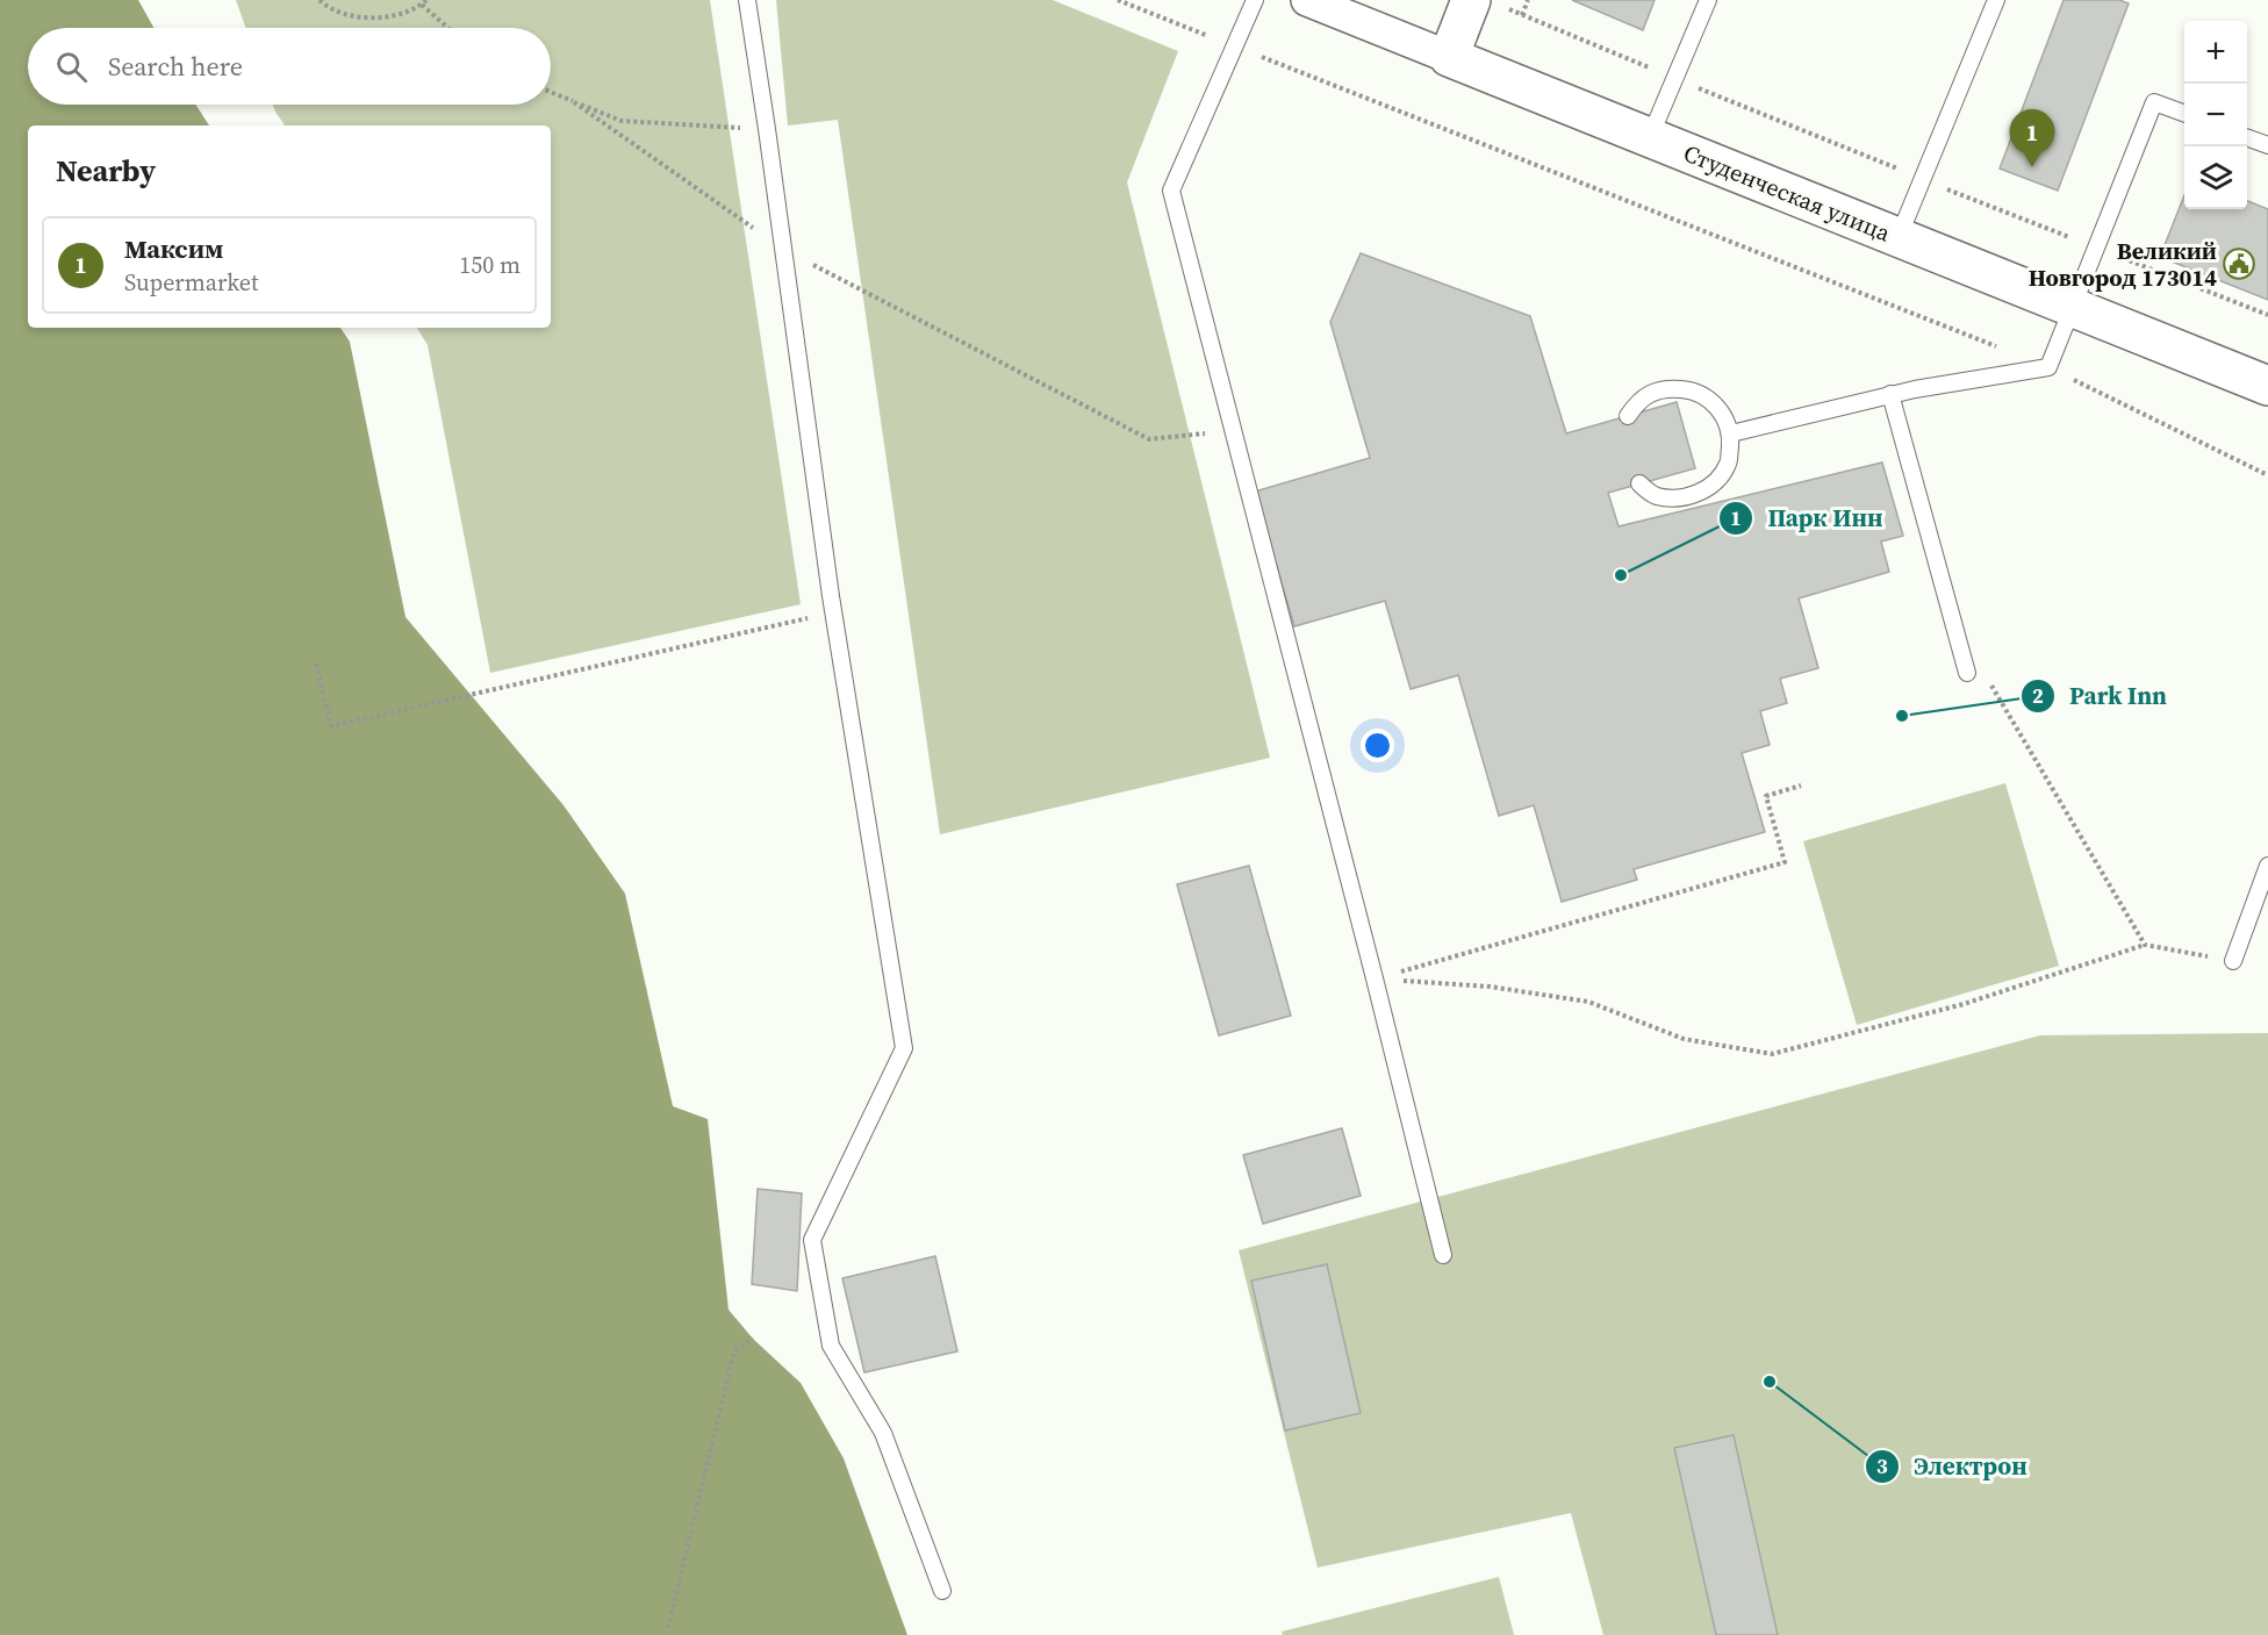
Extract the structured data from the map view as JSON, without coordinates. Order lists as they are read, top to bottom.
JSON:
{
  "streets": {
    "street": ["Студенческая улица"]
  },
  "places": {
    "public building": ["Великий Новгород 173014"],
    "other": ["Парк Инн", "Park Inn", "Электрон"]
  },
  "page": {
    "map_buttons": ["+", "−"],
    "search": "Search here",
    "pins": "1",
    "heading": "Nearby",
    "list": [
      {
        "mark": "1",
        "name": "Максим",
        "note": "Supermarket",
        "value": "150 m"
      }
    ]
  }
}
